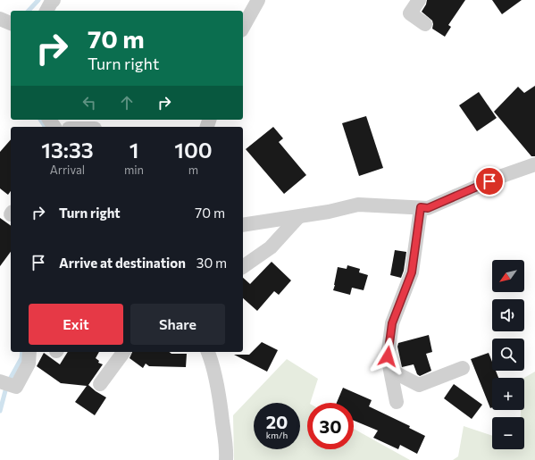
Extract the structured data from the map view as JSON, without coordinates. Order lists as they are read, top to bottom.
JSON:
{
  "north": "bottom left",
  "page": {
    "turn": ["70 m", "Turn right"],
    "eta": [
      "13:33",
      "Arrival",
      "1",
      "min",
      "100",
      "m"
    ],
    "list": [
      {
        "name": "Turn right",
        "value": "70 m"
      },
      {
        "name": "Arrive at destination",
        "value": "30 m"
      }
    ],
    "map_buttons": ["+", "−"],
    "buttons": ["Exit", "Share"],
    "speed": "20 km/h",
    "limit": "30"
  }
}
